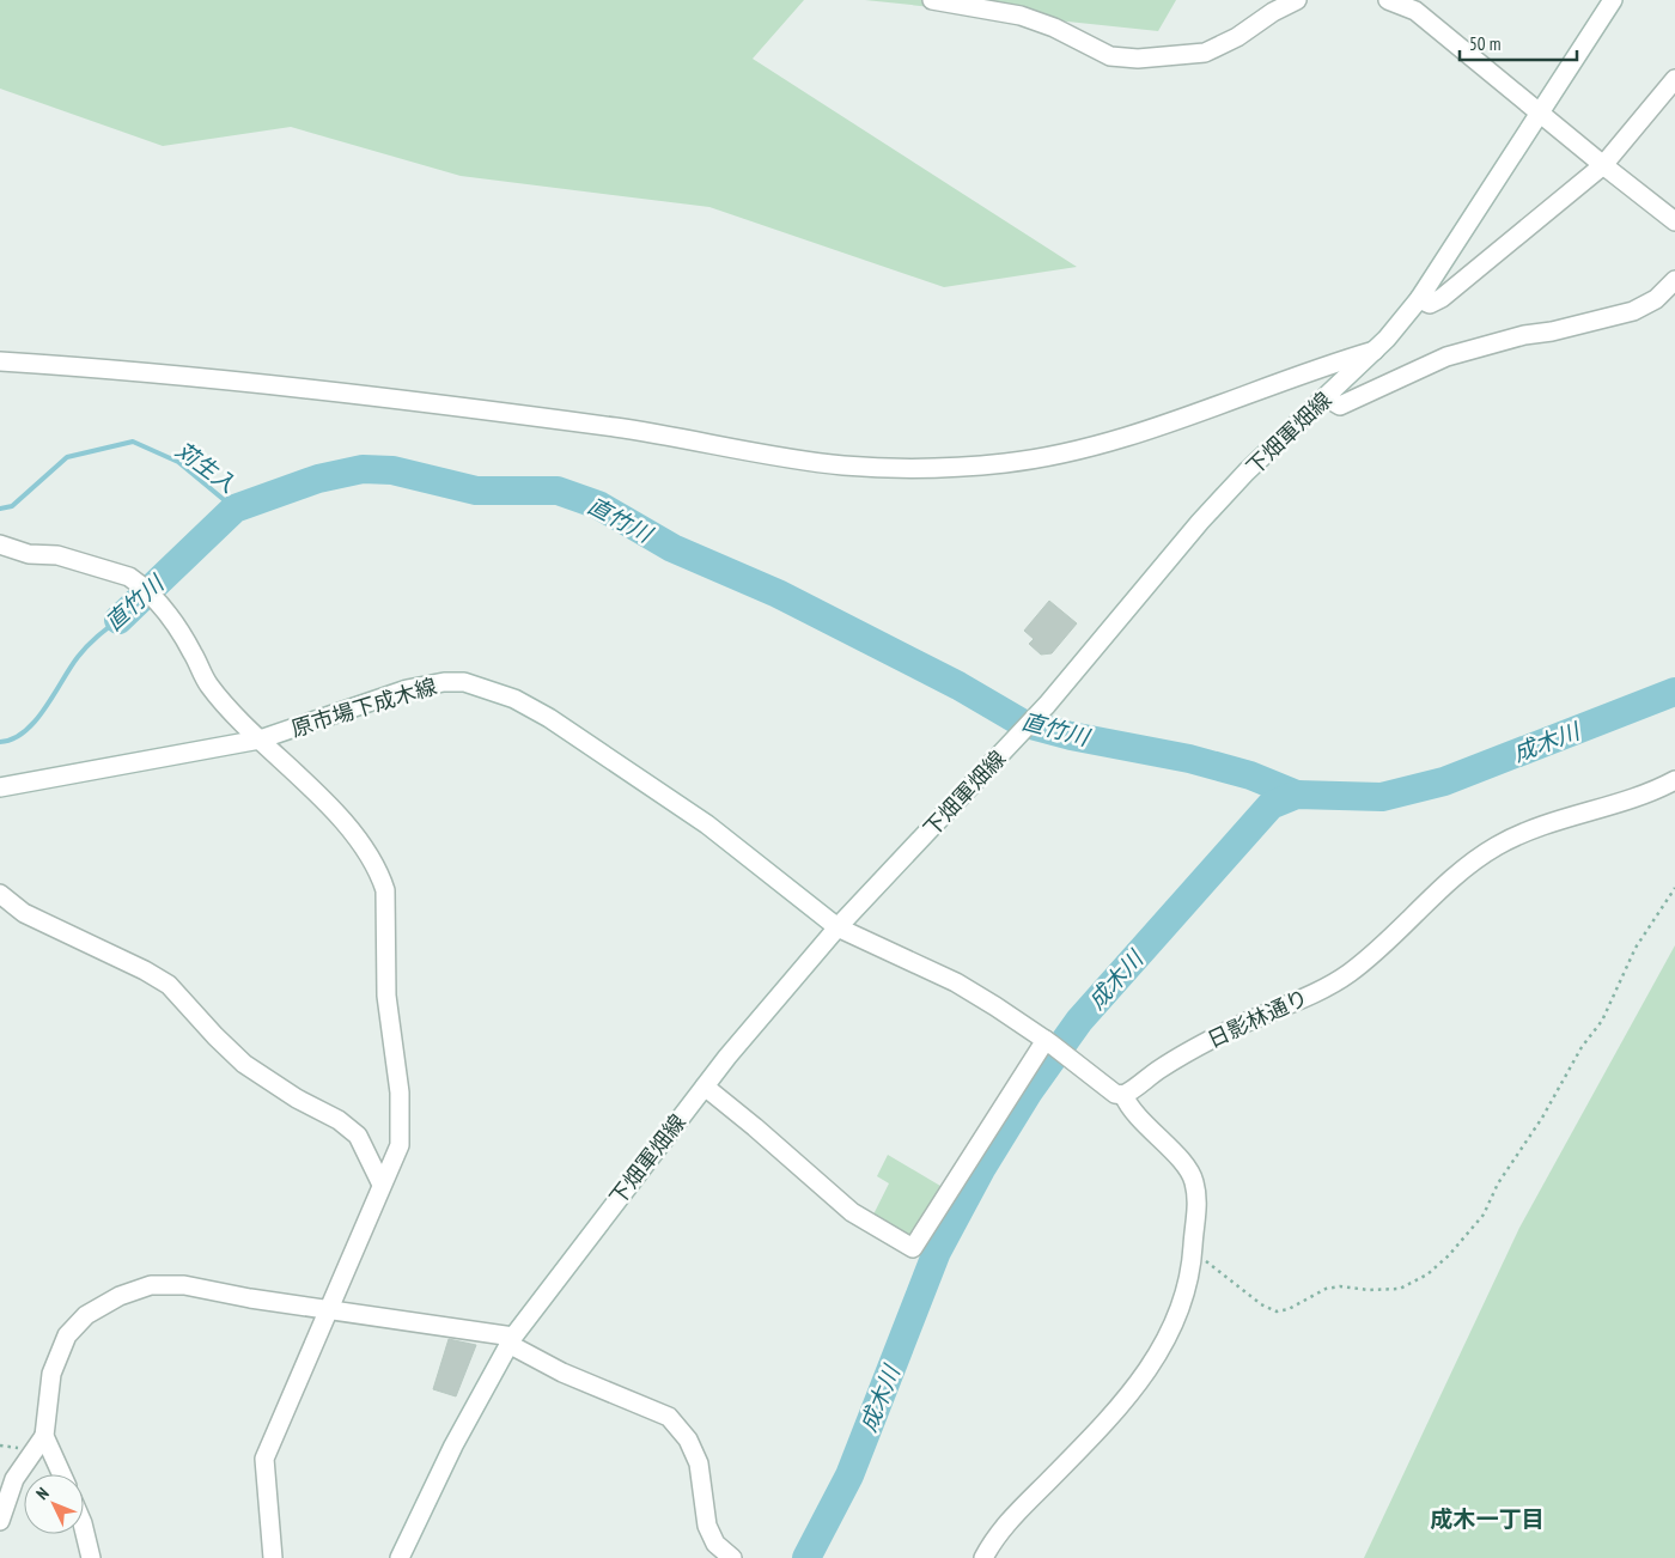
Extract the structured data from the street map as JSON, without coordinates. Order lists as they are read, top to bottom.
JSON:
{
  "streets": {
    "street": ["下畑軍畑線", "原市場下成木線", "日影林通り"]
  },
  "crossings": [
    ["下畑軍畑線", "原市場下成木線"]
  ],
  "districts": ["成木一丁目"],
  "water": ["苅生入", "直竹川", "成木川"],
  "scale_bar": "50 m",
  "north": "top left"
}
